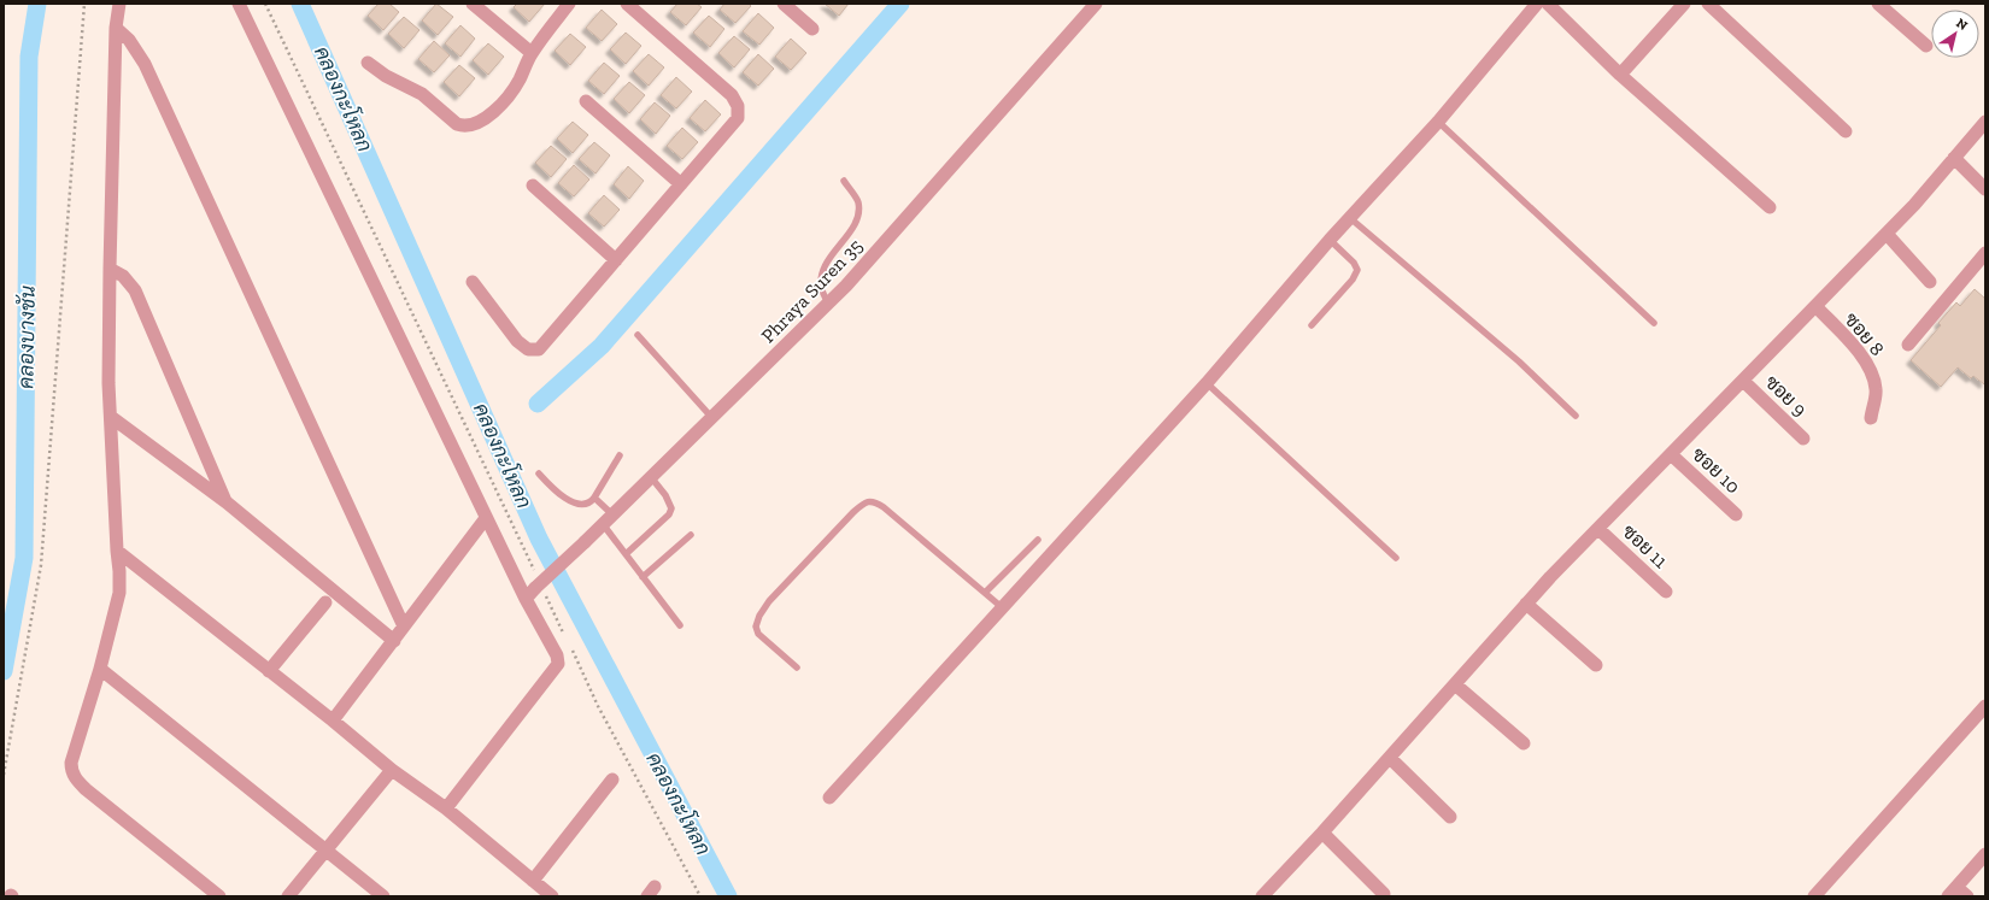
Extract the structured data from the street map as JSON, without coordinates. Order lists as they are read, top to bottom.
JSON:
{
  "streets": {
    "street": [
      "Phraya Suren 35",
      "ซอย 8",
      "ซอย 9",
      "ซอย 10",
      "ซอย 11"
    ]
  },
  "water": ["คลองกะโหลก", "คลองบางชัน"],
  "north": "top right"
}
